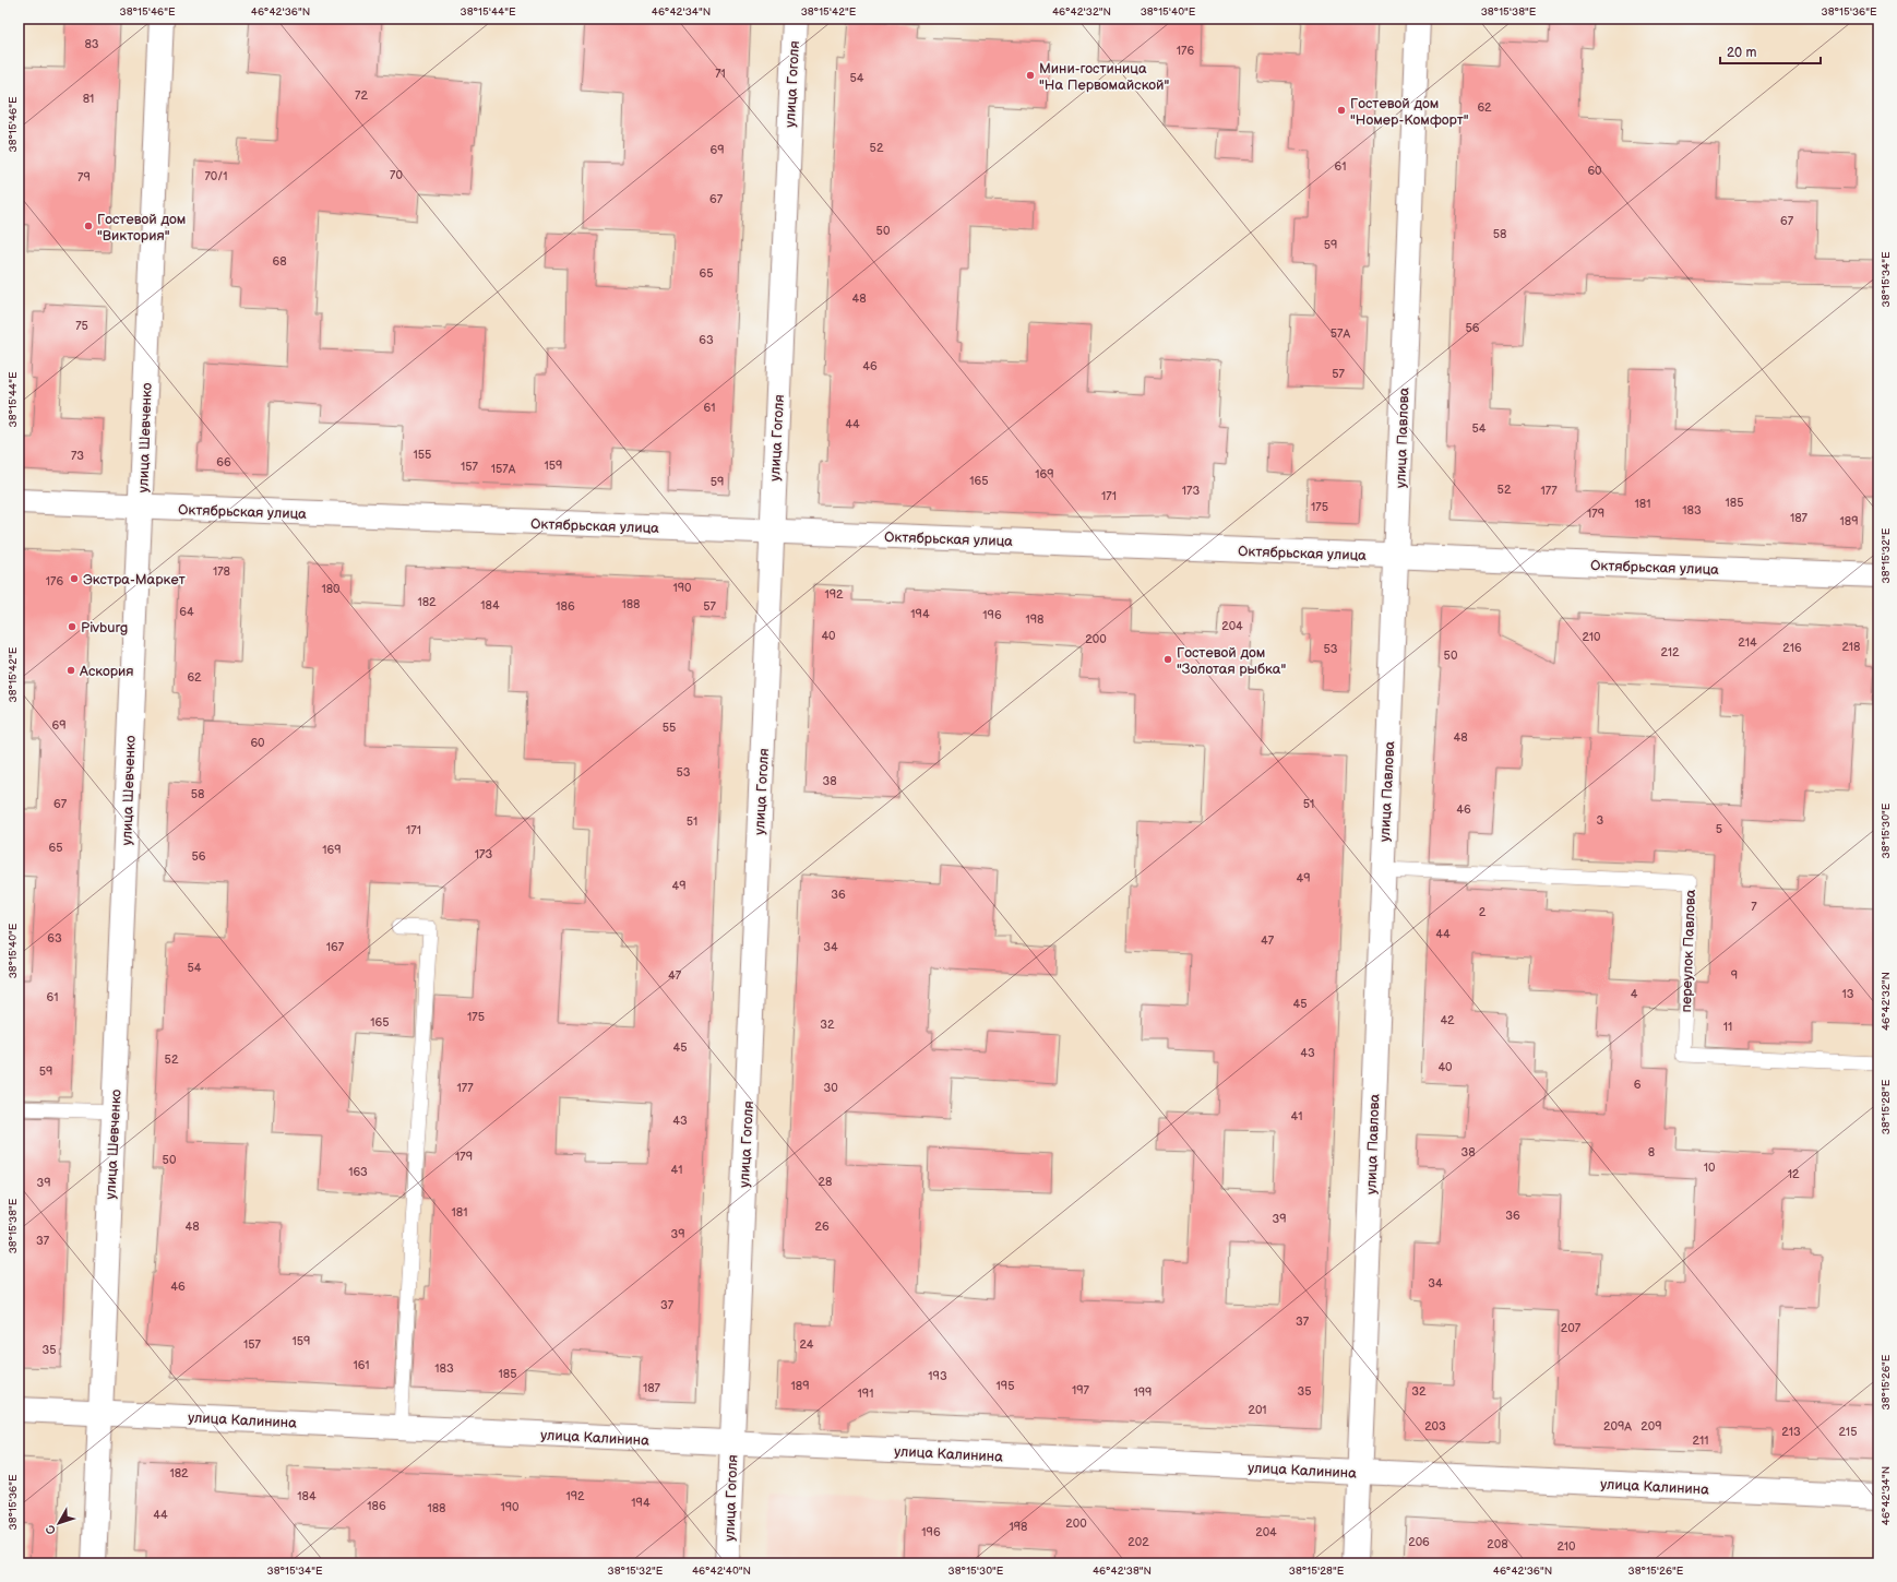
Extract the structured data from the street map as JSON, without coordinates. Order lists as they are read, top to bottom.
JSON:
{
  "streets": {
    "street": [
      "улица Гоголя",
      "улица Шевченко",
      "улица Павлова",
      "Октябрьская улица",
      "улица Калинина"
    ],
    "lane": ["переулок Павлова"]
  },
  "crossings": [
    ["улица Гоголя", "Октябрьская улица"],
    ["улица Гоголя", "улица Калинина"],
    ["улица Шевченко", "Октябрьская улица"],
    ["улица Шевченко", "улица Калинина"],
    ["улица Павлова", "Октябрьская улица"],
    ["улица Павлова", "переулок Павлова"],
    ["улица Павлова", "улица Калинина"]
  ],
  "places": [
    "Мини-гостиница \"На Первомайской\"",
    "Гостевой дом \"Номер-Комфорт\"",
    "Гостевой дом \"Виктория\"",
    "Экстра-Маркет",
    "Pivburg",
    "Гостевой дом \"Золотая рыбка\"",
    "Аскория"
  ],
  "house_numbers": [
    "83",
    "176",
    "71",
    "54",
    "72",
    "81",
    "62",
    "52",
    "69",
    "61",
    "60",
    "70",
    "70/1",
    "79",
    "67",
    "67",
    "50",
    "58",
    "59",
    "68",
    "65",
    "48",
    "75",
    "56",
    "57А",
    "63",
    "46",
    "57",
    "61",
    "44",
    "54",
    "155",
    "73",
    "66",
    "159",
    "157",
    "157А",
    "169",
    "165",
    "59",
    "52",
    "173",
    "177",
    "171",
    "185",
    "181",
    "175",
    "183",
    "179",
    "187",
    "189",
    "178",
    "176",
    "190",
    "180",
    "192",
    "182",
    "188",
    "184",
    "186",
    "57",
    "64",
    "194",
    "196",
    "198",
    "204",
    "40",
    "210",
    "200",
    "214",
    "218",
    "216",
    "53",
    "212",
    "50",
    "62",
    "69",
    "55",
    "48",
    "60",
    "53",
    "38",
    "58",
    "67",
    "51",
    "46",
    "3",
    "51",
    "5",
    "171",
    "65",
    "169",
    "173",
    "56",
    "49",
    "49",
    "36",
    "7",
    "2",
    "44",
    "63",
    "47",
    "167",
    "34",
    "54",
    "47",
    "9",
    "4",
    "13",
    "61",
    "45",
    "175",
    "42",
    "165",
    "32",
    "11",
    "45",
    "43",
    "52",
    "40",
    "59",
    "6",
    "177",
    "30",
    "41",
    "43",
    "38",
    "8",
    "179",
    "50",
    "10",
    "41",
    "163",
    "12",
    "28",
    "39",
    "181",
    "36",
    "39",
    "48",
    "26",
    "39",
    "37",
    "34",
    "46",
    "37",
    "37",
    "207",
    "159",
    "157",
    "24",
    "35",
    "161",
    "183",
    "185",
    "193",
    "189",
    "195",
    "187",
    "197",
    "35",
    "32",
    "199",
    "191",
    "201",
    "203",
    "209А",
    "209",
    "213",
    "215",
    "211",
    "182",
    "184",
    "192",
    "194",
    "186",
    "190",
    "188",
    "44",
    "200",
    "198",
    "196",
    "204",
    "202",
    "206",
    "208",
    "210"
  ],
  "scale_bar": "20 m",
  "north": "bottom left",
  "coordinates": [
    "38°15'46\"E",
    "46°42'36\"N",
    "38°15'44\"E",
    "46°42'34\"N",
    "38°15'42\"E",
    "46°42'32\"N",
    "38°15'40\"E",
    "38°15'38\"E",
    "38°15'36\"E",
    "38°15'34\"E",
    "38°15'32\"E",
    "38°15'30\"E",
    "38°15'28\"E",
    "38°15'26\"E",
    "46°42'40\"N",
    "46°42'38\"N"
  ]
}
